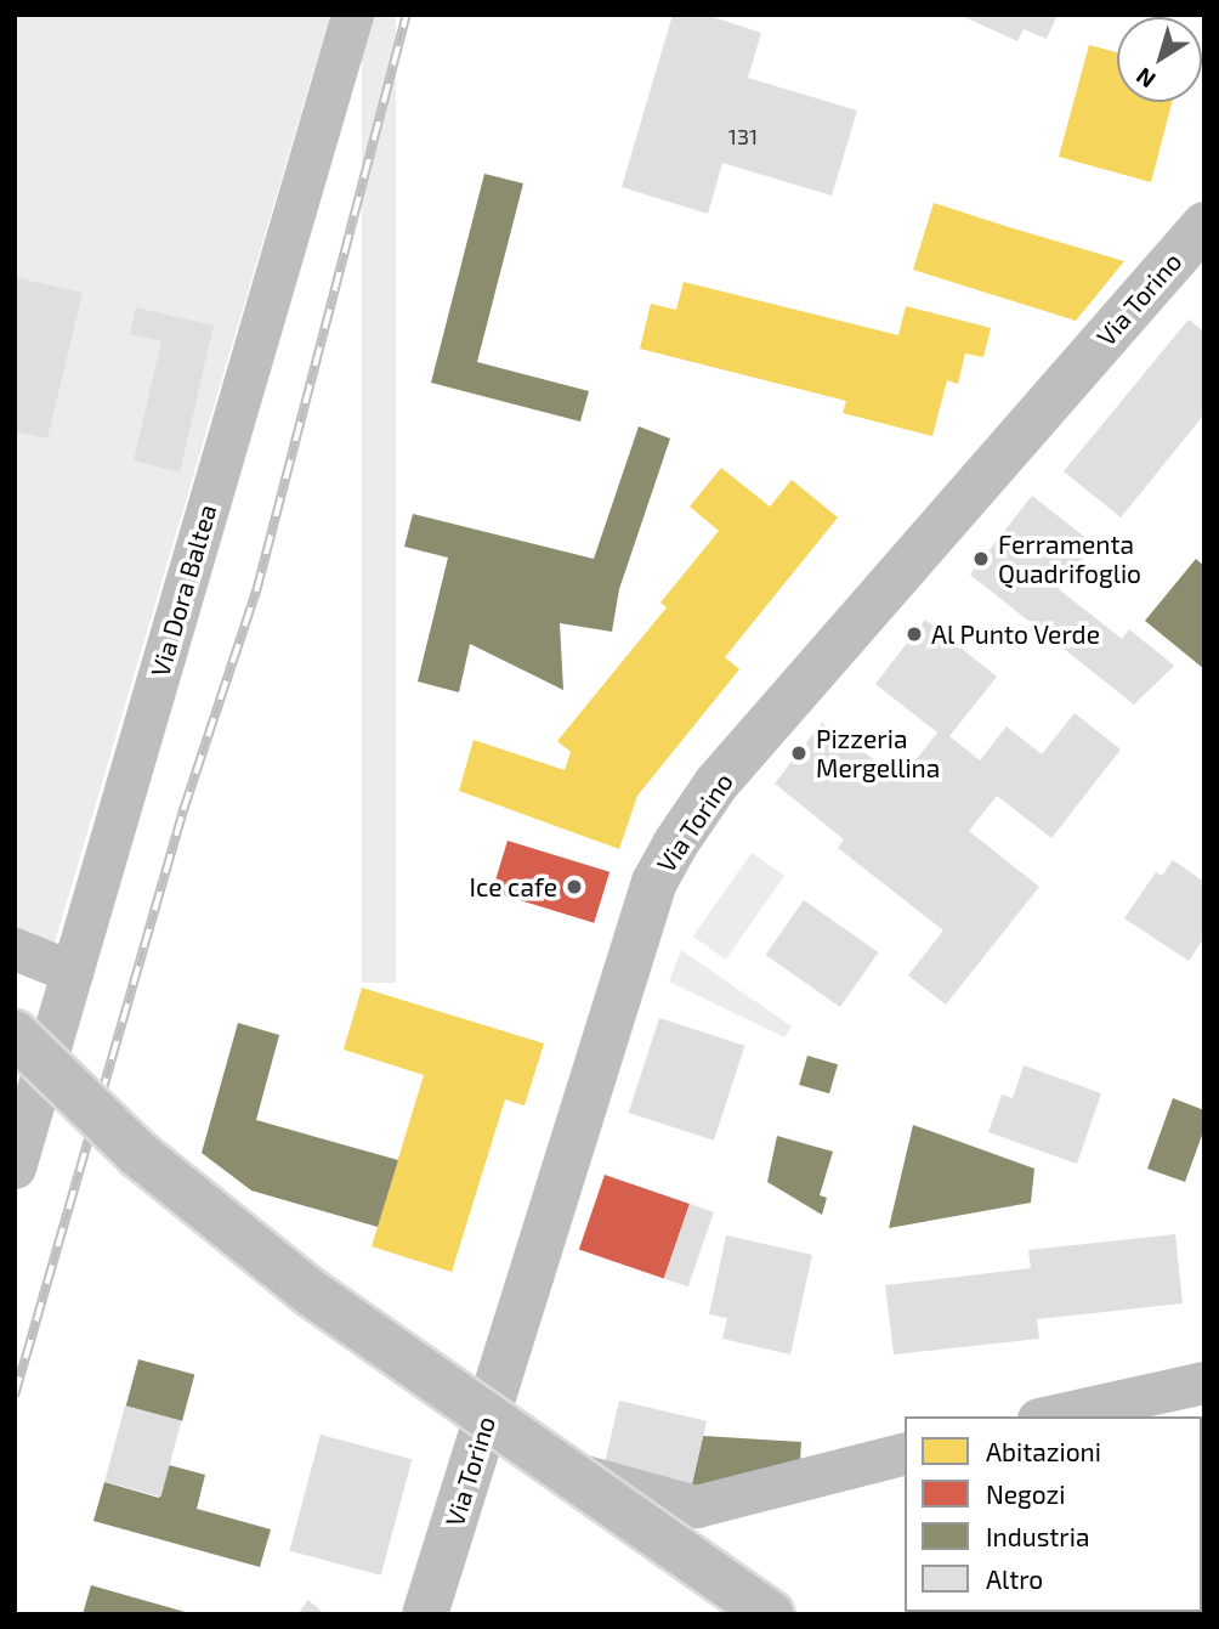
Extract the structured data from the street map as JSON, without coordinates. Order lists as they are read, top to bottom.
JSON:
{
  "streets": {
    "street": ["Via Torino", "Via Dora Baltea"]
  },
  "places": [
    "Ferramenta Quadrifoglio",
    "Al Punto Verde",
    "Pizzeria Mergellina",
    "Ice cafe"
  ],
  "house_numbers": ["131"],
  "legend": [
    "Abitazioni",
    "Negozi",
    "Industria",
    "Altro"
  ],
  "north": "bottom left"
}
